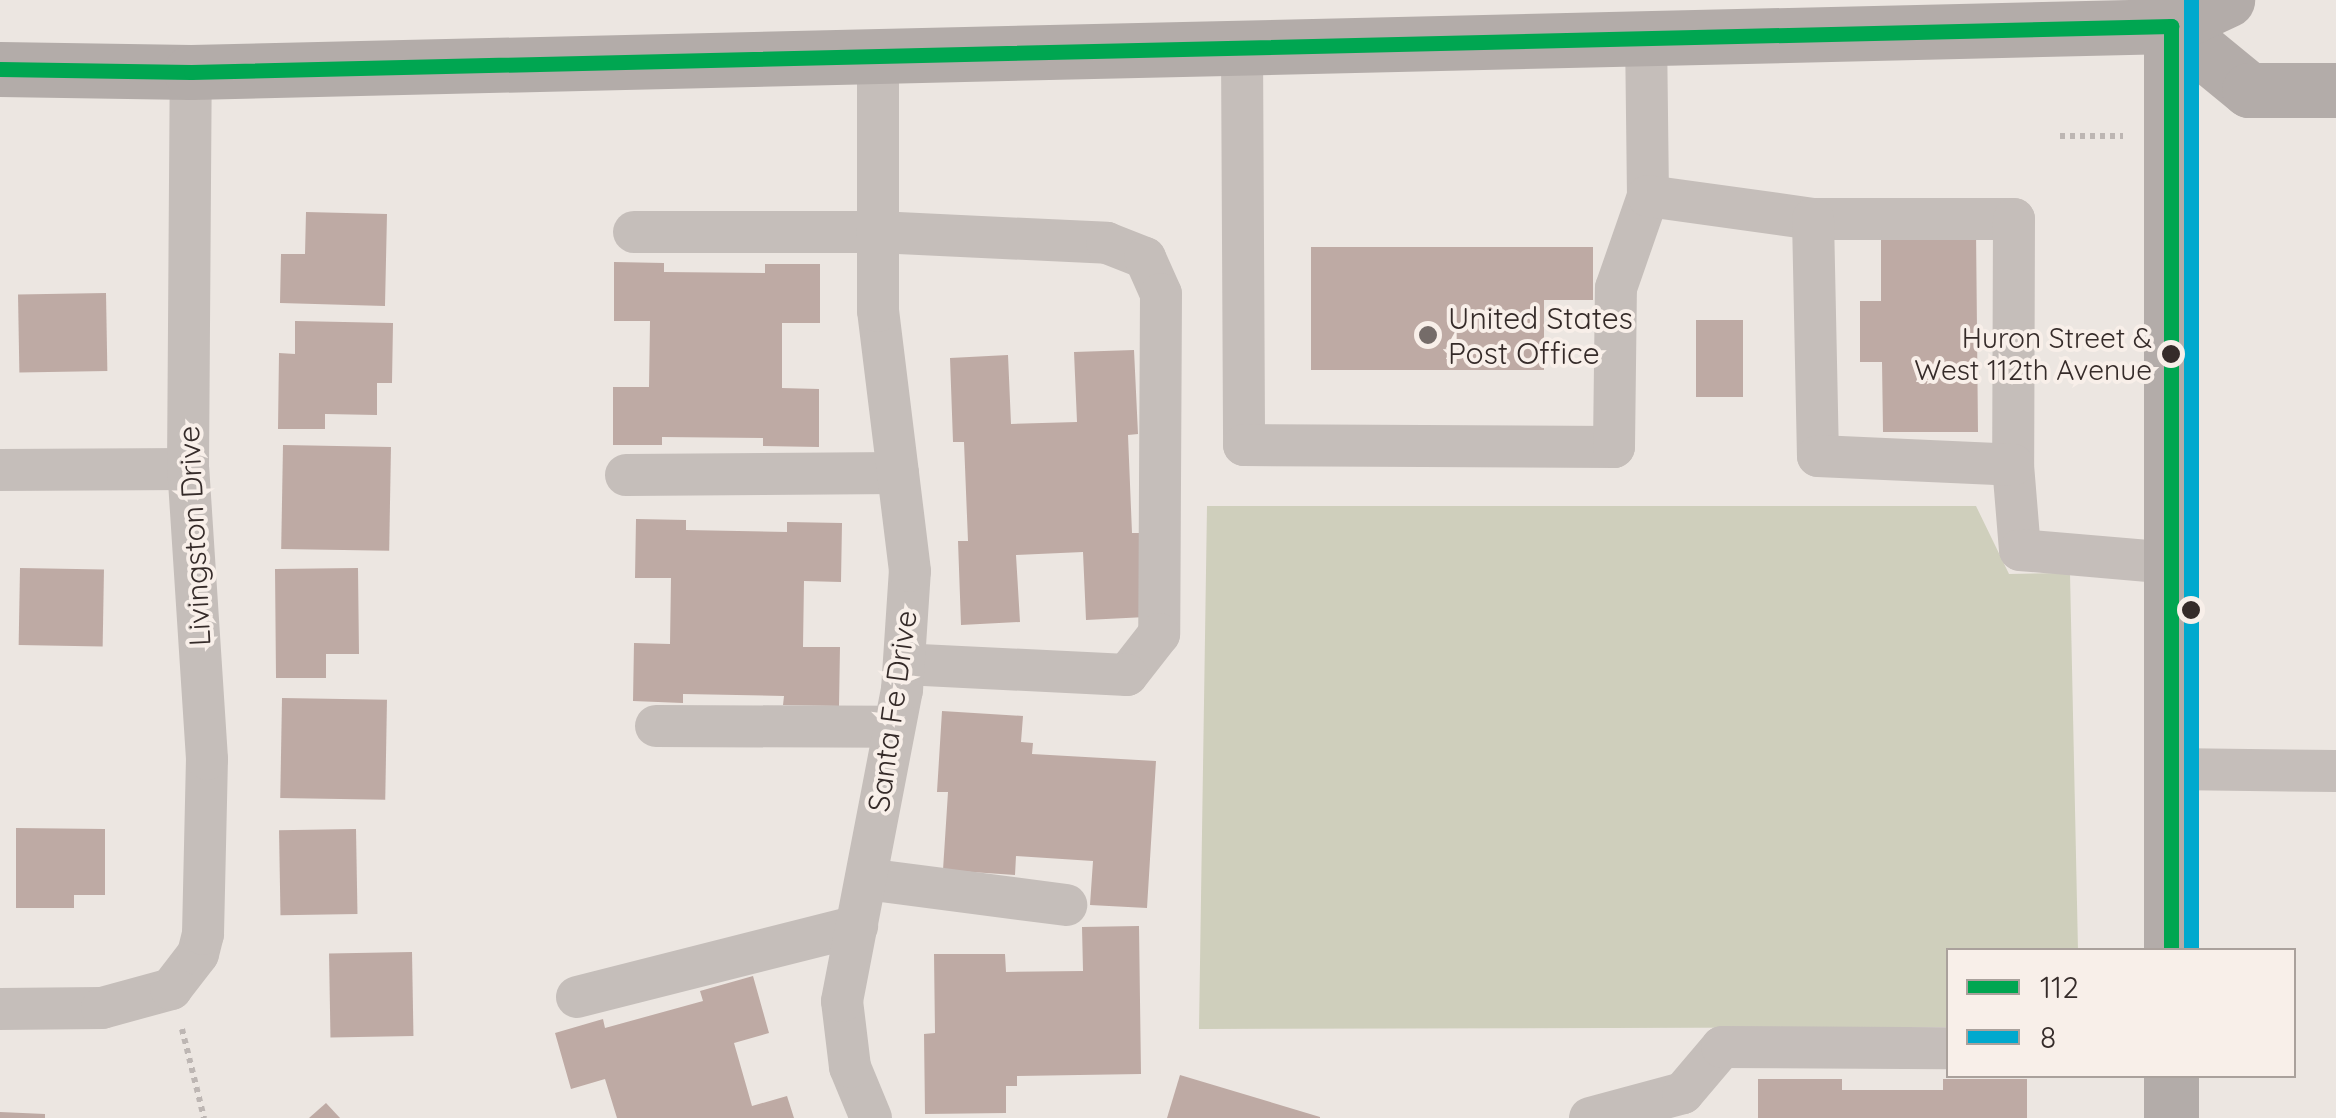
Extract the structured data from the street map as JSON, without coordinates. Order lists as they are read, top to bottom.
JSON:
{
  "streets": {
    "street": ["Livingston Drive", "Santa Fe Drive"]
  },
  "places": ["United States Post Office", "Huron Street & West 112th Avenue"],
  "lines": ["transit line 8", "transit line 112"],
  "legend": ["112", "8"]
}
